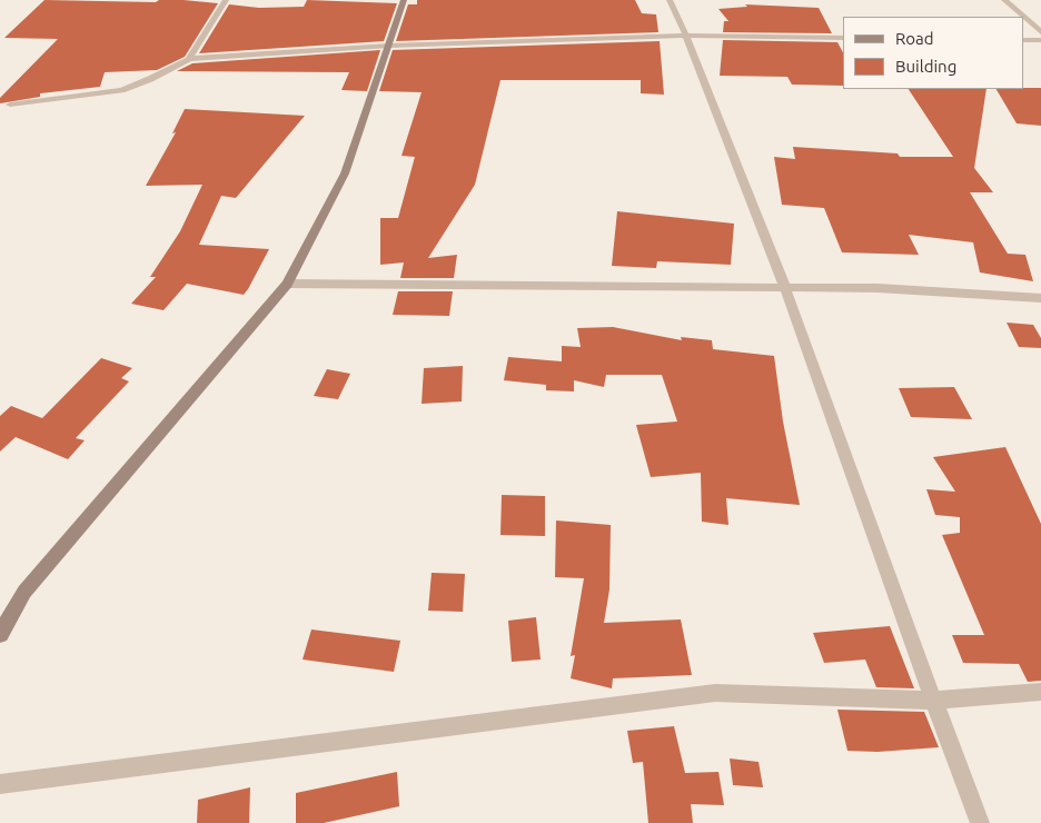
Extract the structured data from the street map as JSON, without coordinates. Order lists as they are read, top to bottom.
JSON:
{
  "legend": ["Road", "Building"]
}
